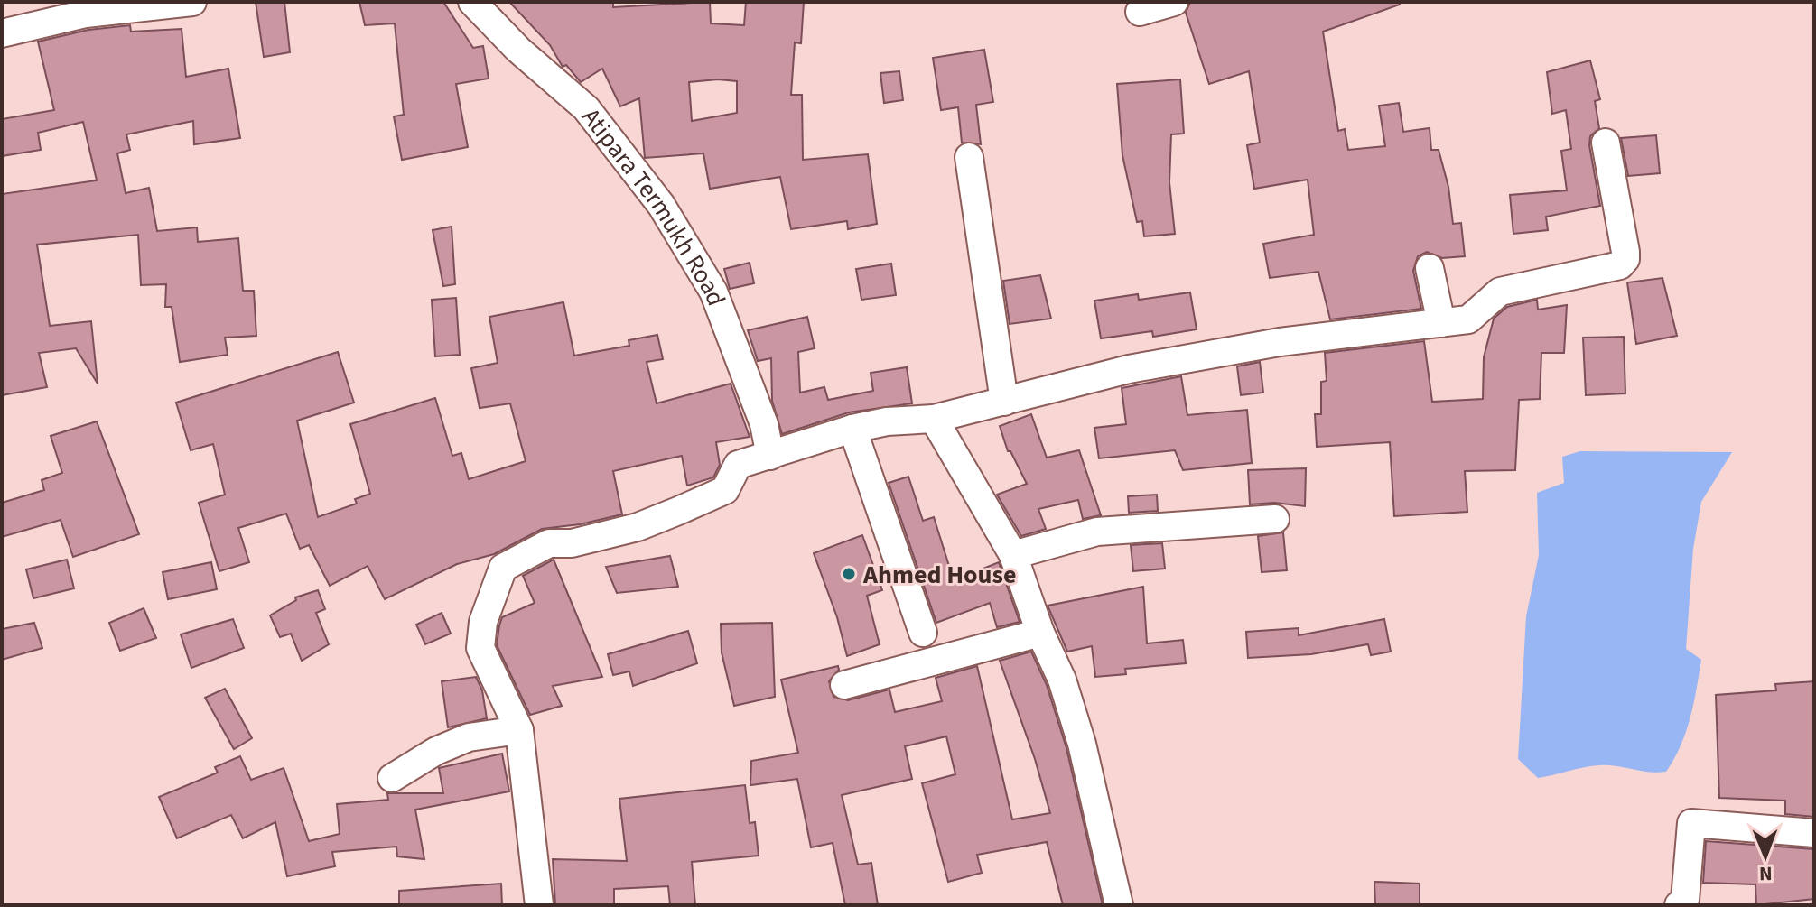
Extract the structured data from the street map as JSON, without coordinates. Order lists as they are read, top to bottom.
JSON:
{
  "streets": {
    "street": ["Atipara Termukh Road"]
  },
  "places": ["Ahmed House"],
  "north": "bottom"
}
